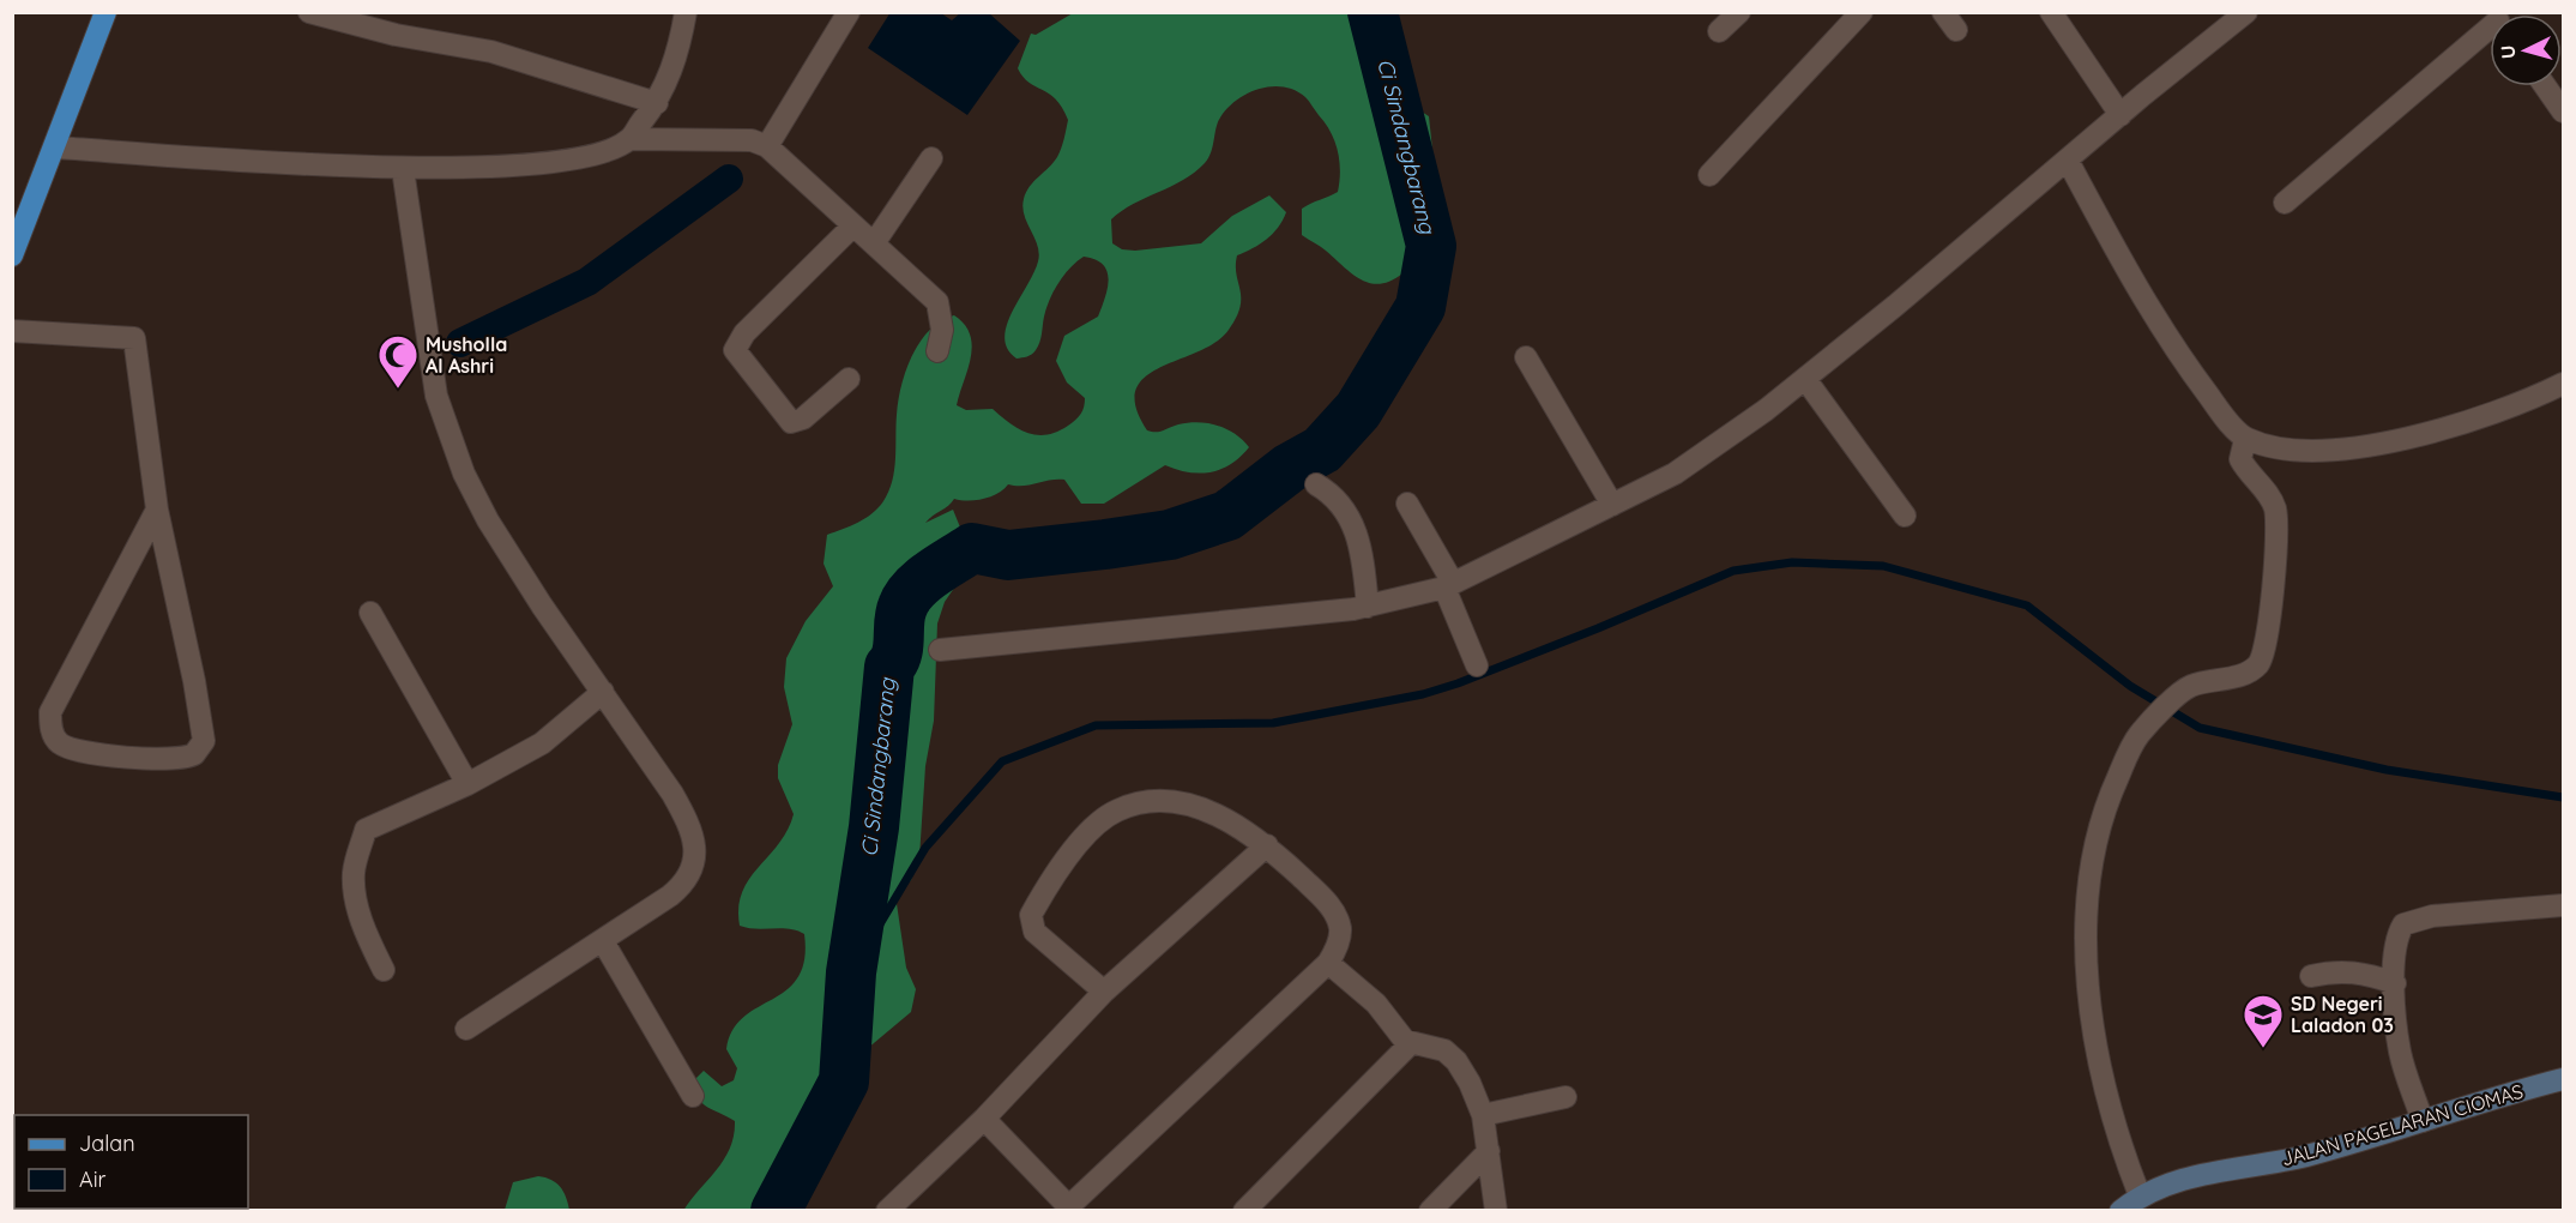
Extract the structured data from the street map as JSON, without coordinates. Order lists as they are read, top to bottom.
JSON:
{
  "streets": {
    "main road": ["JALAN PAGELARAN CIOMAS"]
  },
  "water": ["Ci Sindangbarang"],
  "places": {
    "mosque": ["Musholla Al Ashri"],
    "school or university": ["SD Negeri Laladon 03"]
  },
  "legend": ["Jalan", "Air"],
  "north": "left"
}
